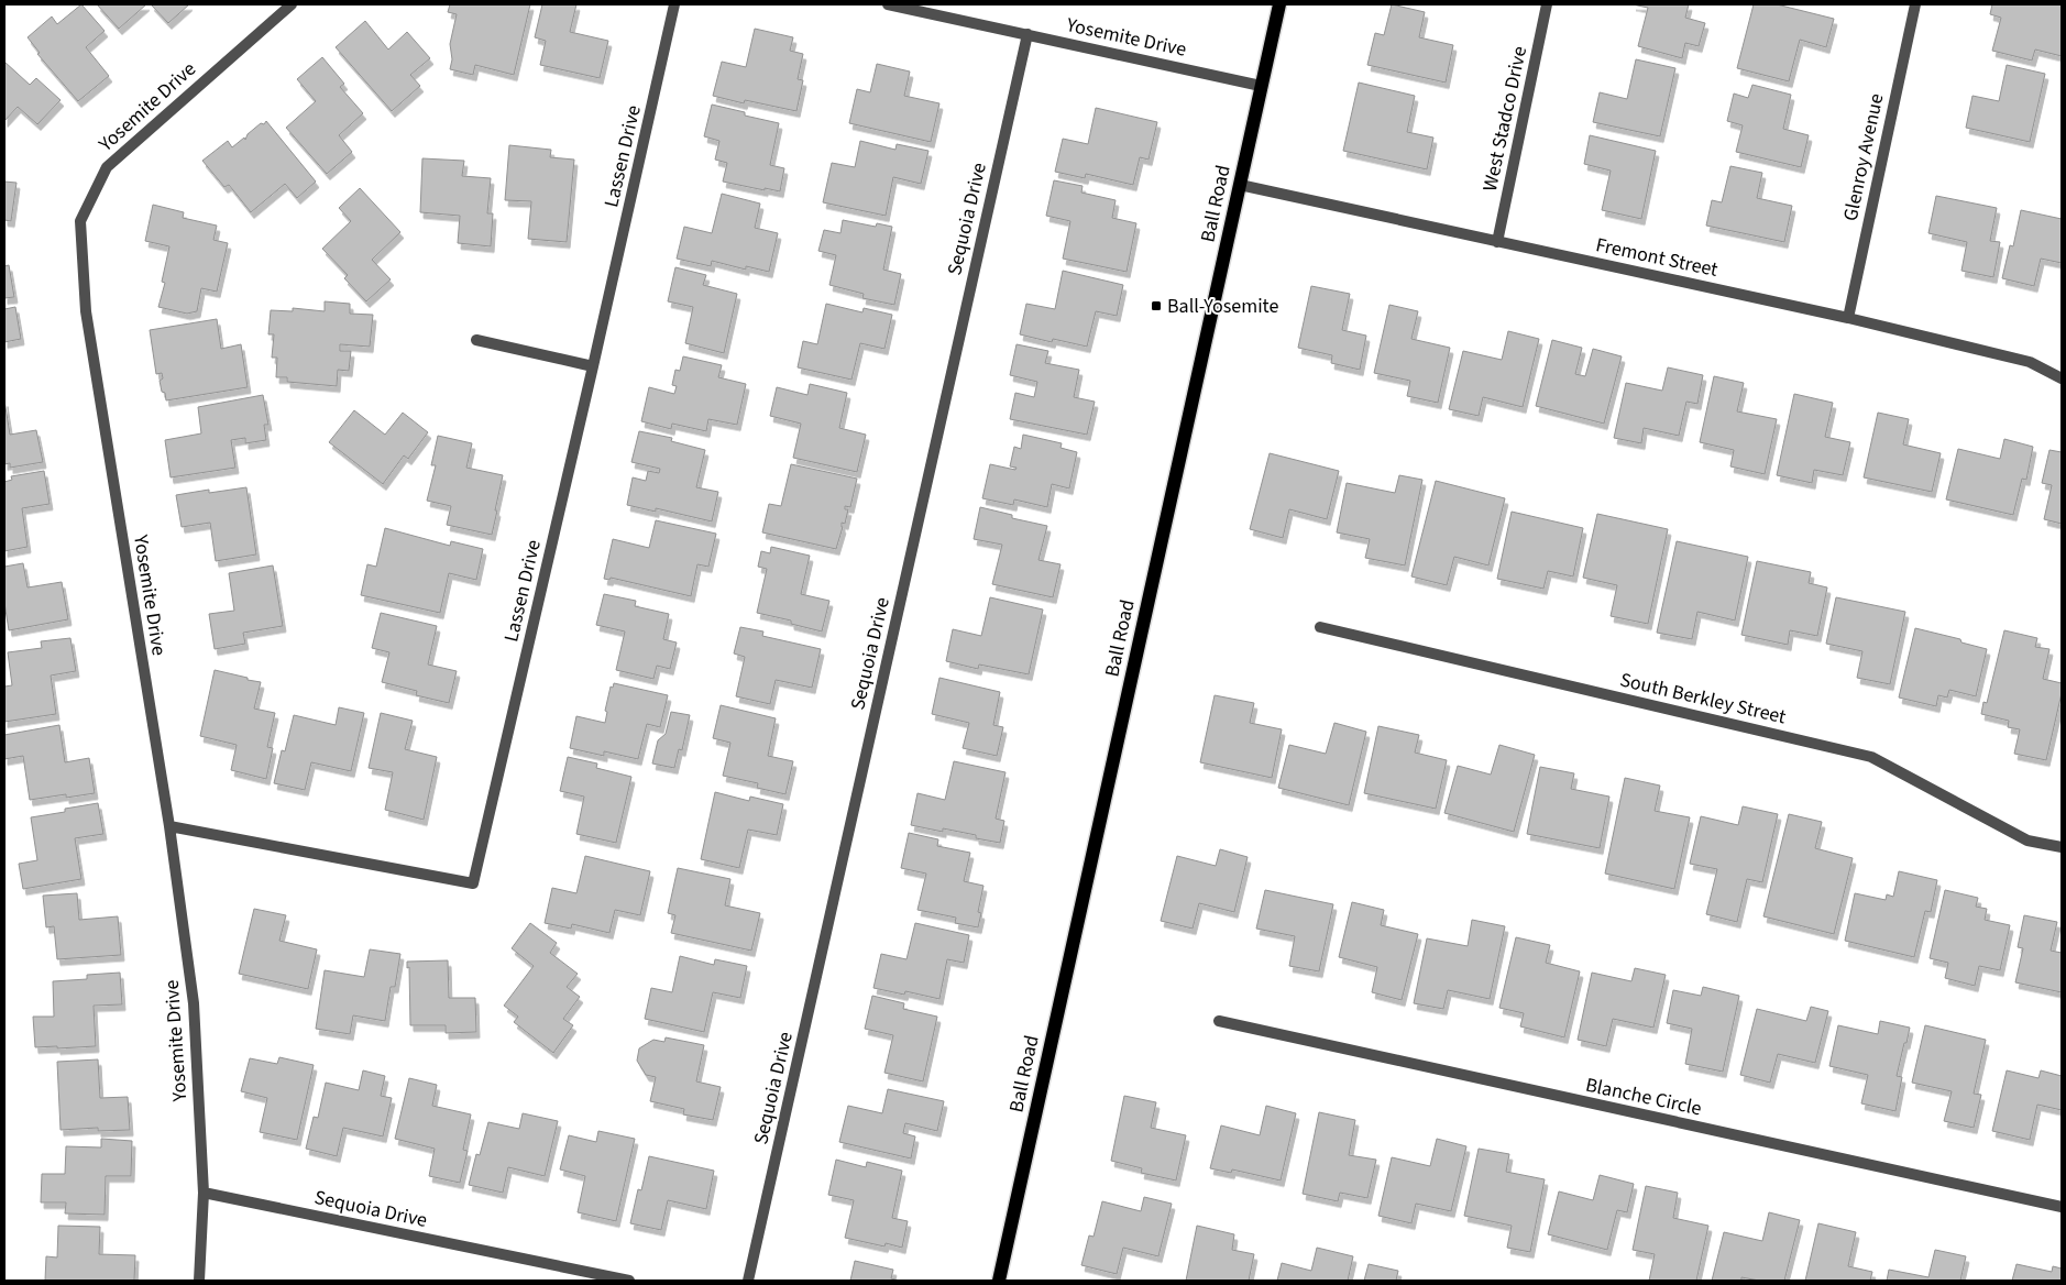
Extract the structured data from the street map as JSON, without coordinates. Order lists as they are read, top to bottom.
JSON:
{
  "streets": {
    "main road": ["Ball Road"],
    "street": [
      "Yosemite Drive",
      "West Stadco Drive",
      "Lassen Drive",
      "Glenroy Avenue",
      "Sequoia Drive",
      "Fremont Street",
      "South Berkley Street",
      "Blanche Circle"
    ]
  },
  "crossings": [
    ["Yosemite Drive", "Lassen Drive"],
    ["Yosemite Drive", "Ball Road"],
    ["Yosemite Drive", "Sequoia Drive"],
    ["West Stadco Drive", "Fremont Street"],
    ["Glenroy Avenue", "Fremont Street"],
    ["Ball Road", "Fremont Street"]
  ],
  "places": {
    "transit": ["Ball-Yosemite"]
  }
}
